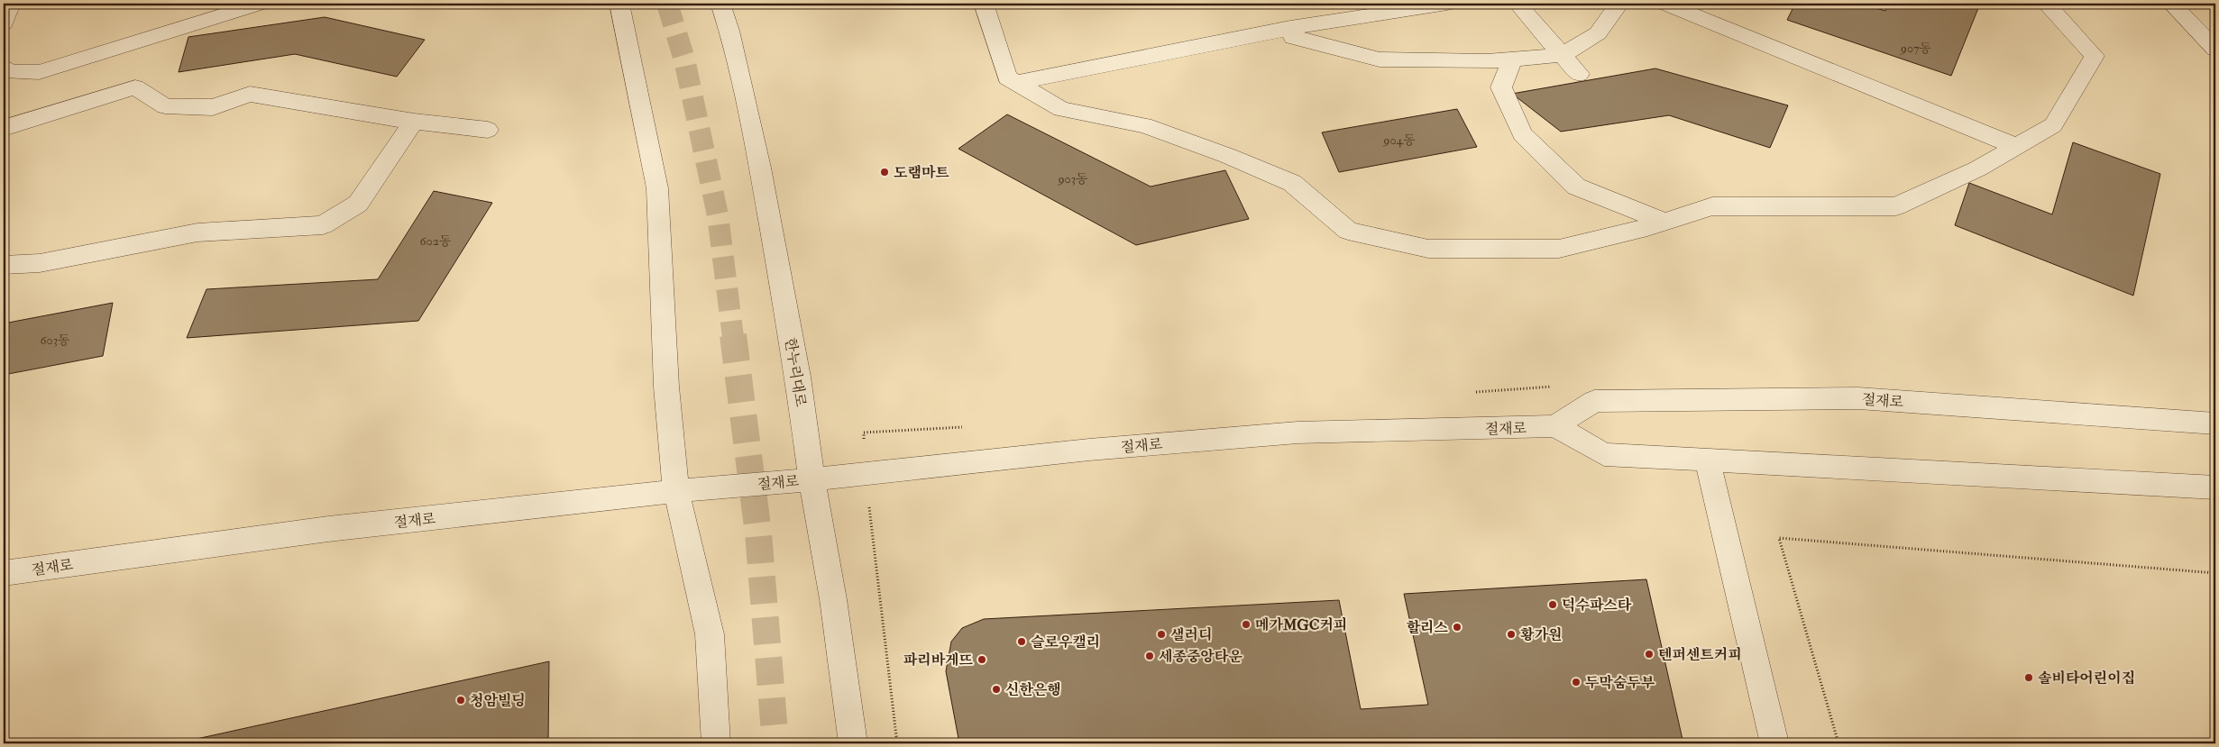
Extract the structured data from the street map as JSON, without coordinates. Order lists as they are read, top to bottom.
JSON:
{
  "streets": {
    "street": ["한누리대로", "절재로"]
  },
  "crossings": [
    ["한누리대로", "절재로"]
  ],
  "places": [
    "도램마트",
    "덕수파스타",
    "메가MGC커피",
    "할리스",
    "샐러디",
    "황가원",
    "슬로우캘리",
    "텐퍼센트커피",
    "세종중앙타운",
    "파리바게뜨",
    "솔비타어린이집",
    "두막숨두부",
    "신한은행",
    "청암빌딩"
  ],
  "house_numbers": [
    "907동",
    "904동",
    "903동",
    "602동",
    "603동"
  ]
}
